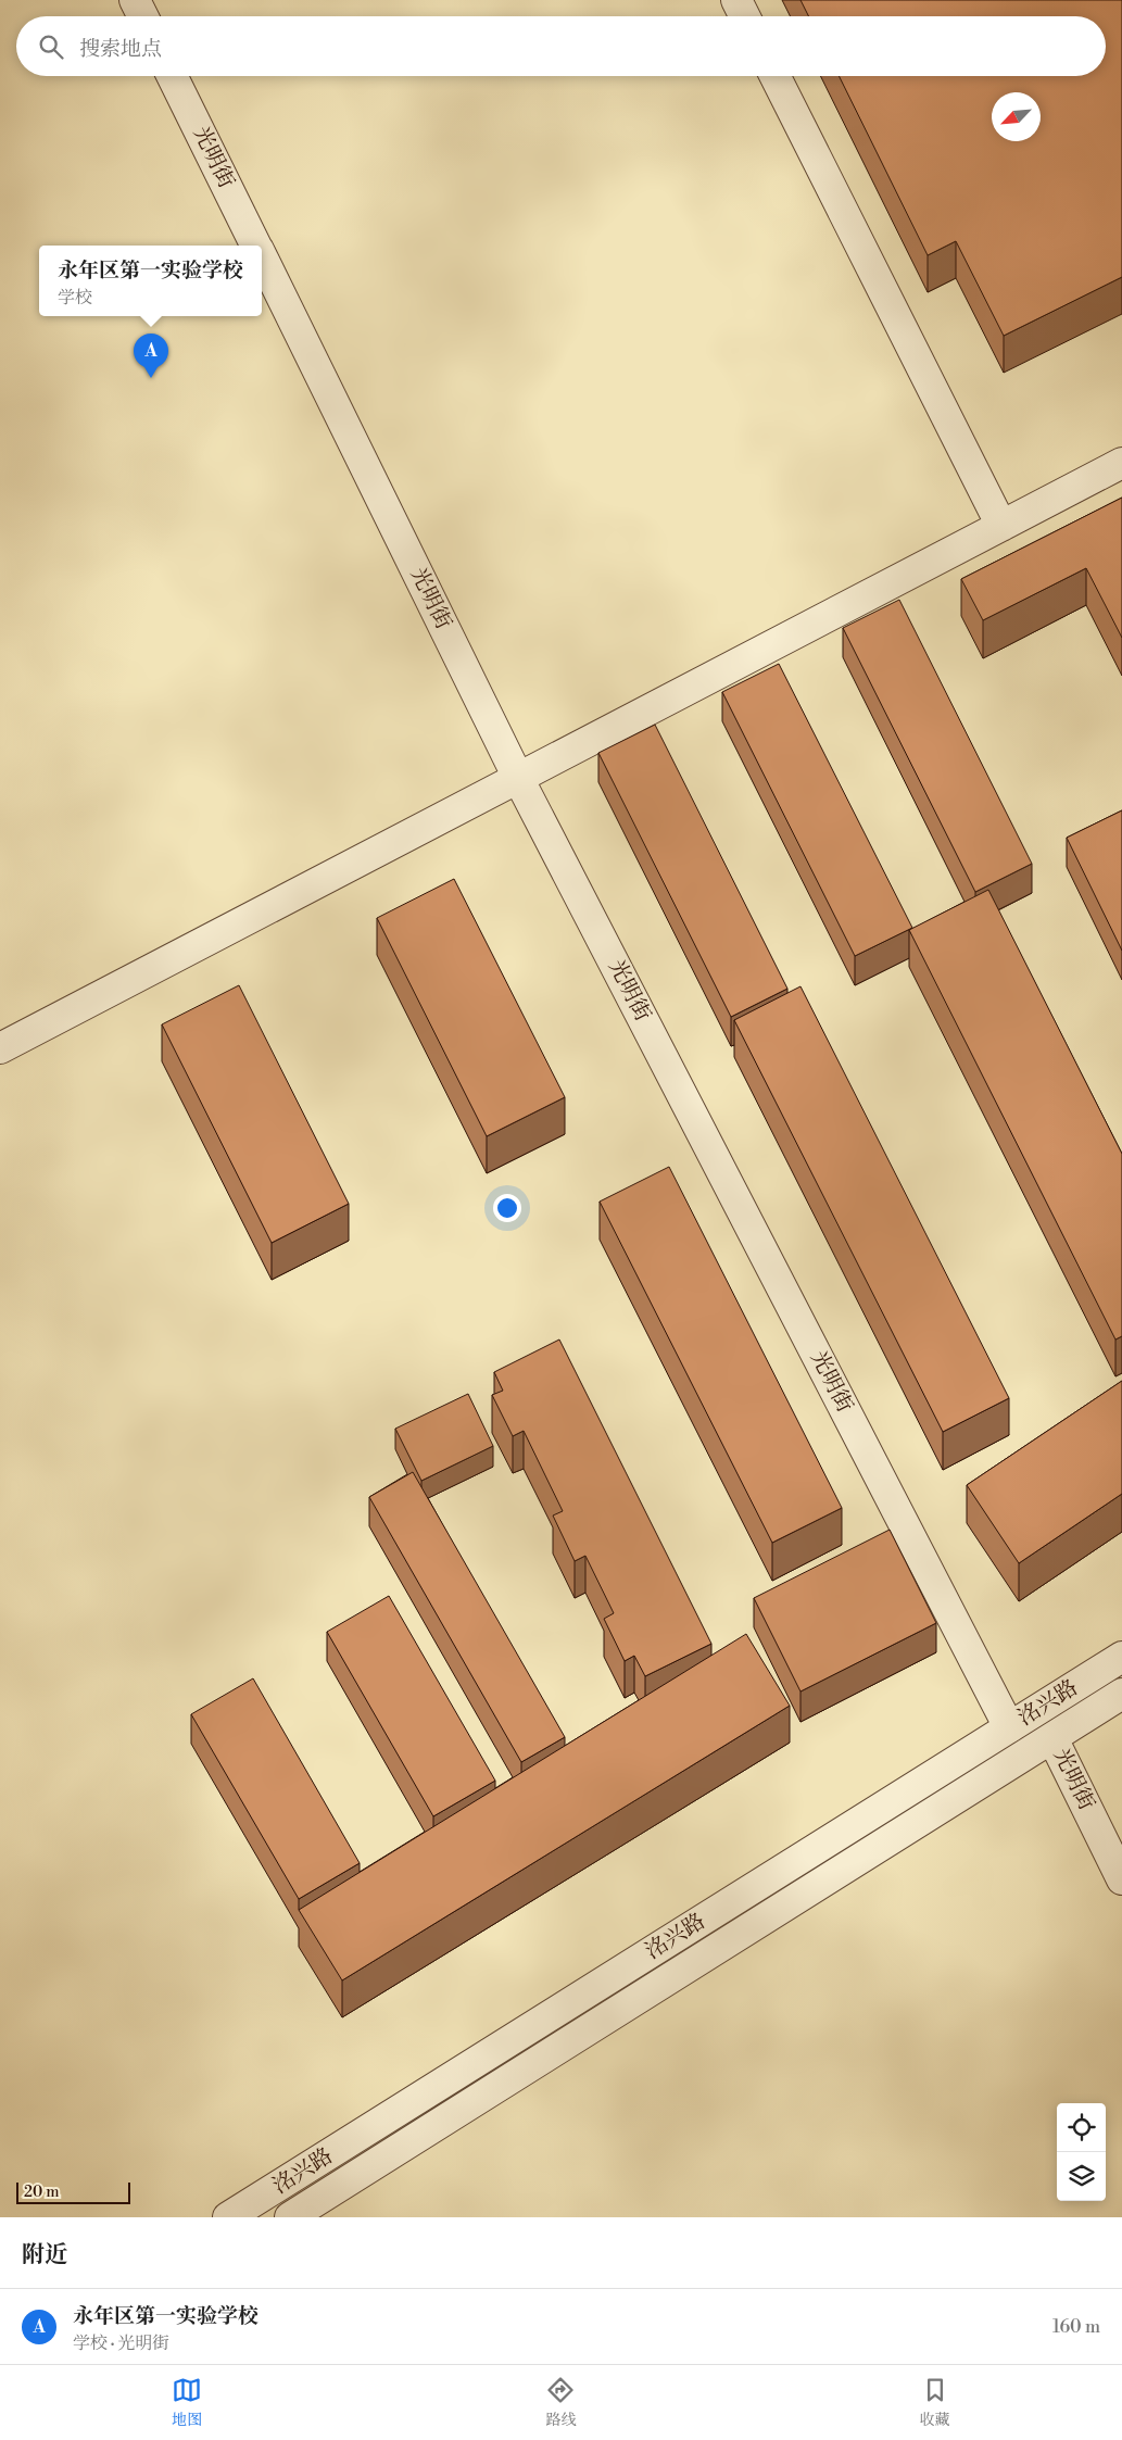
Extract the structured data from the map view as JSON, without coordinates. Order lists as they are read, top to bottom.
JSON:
{
  "streets": {
    "street": ["光明街", "洺兴路"]
  },
  "crossings": [
    ["光明街", "洺兴路"]
  ],
  "scale_bar": "20 m",
  "north": "bottom left",
  "page": {
    "search": "搜索地点",
    "popup": ["永年区第一实验学校", "学校"],
    "pins": "A",
    "scale": "20 m",
    "heading": "附近",
    "list": [
      {
        "mark": "A",
        "name": "永年区第一实验学校",
        "note": "学校 · 光明街",
        "value": "160 m"
      }
    ],
    "nav": ["地图", "路线", "收藏"]
  }
}
